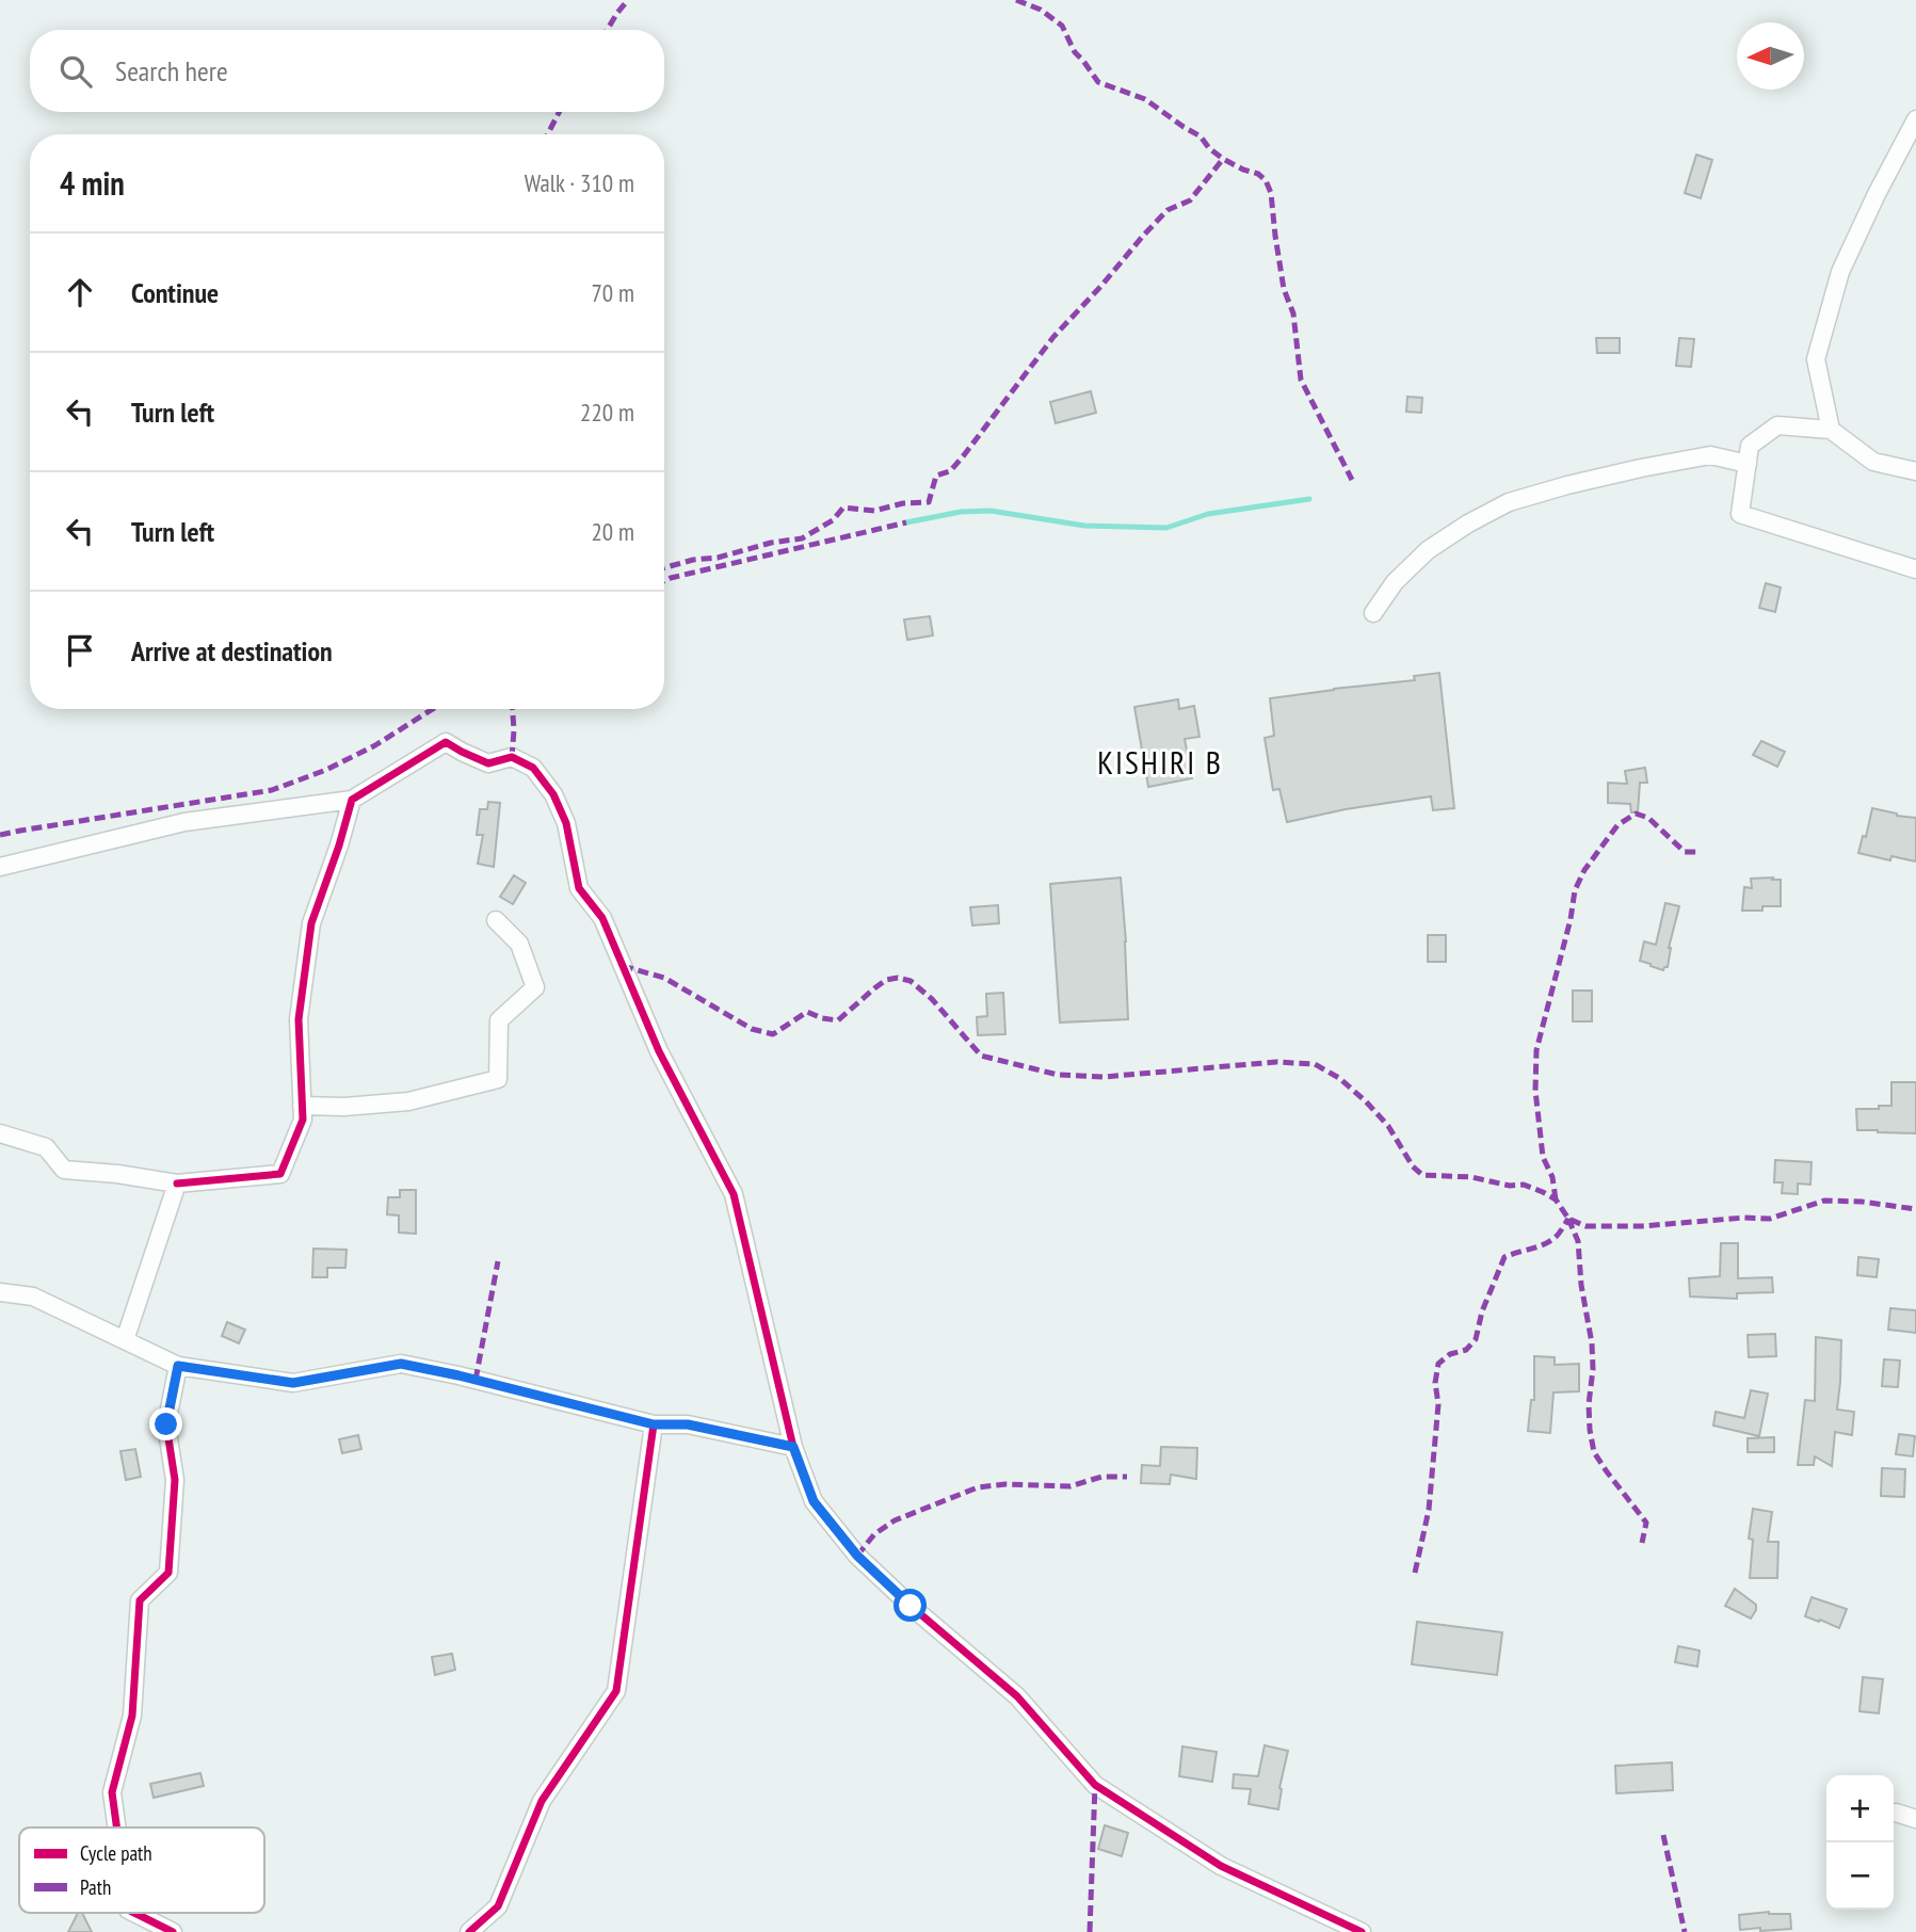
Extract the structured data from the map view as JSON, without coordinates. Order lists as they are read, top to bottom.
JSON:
{
  "districts": ["KISHIRI B"],
  "legend": ["Cycle path", "Path"],
  "north": "left",
  "page": {
    "search": "Search here",
    "heading": ["4 min", "Walk · 310 m"],
    "list": [
      ["Continue", "70 m"],
      ["Turn left", "220 m"],
      ["Turn left", "20 m"],
      "Arrive at destination"
    ],
    "map_buttons": ["+", "−"]
  }
}
